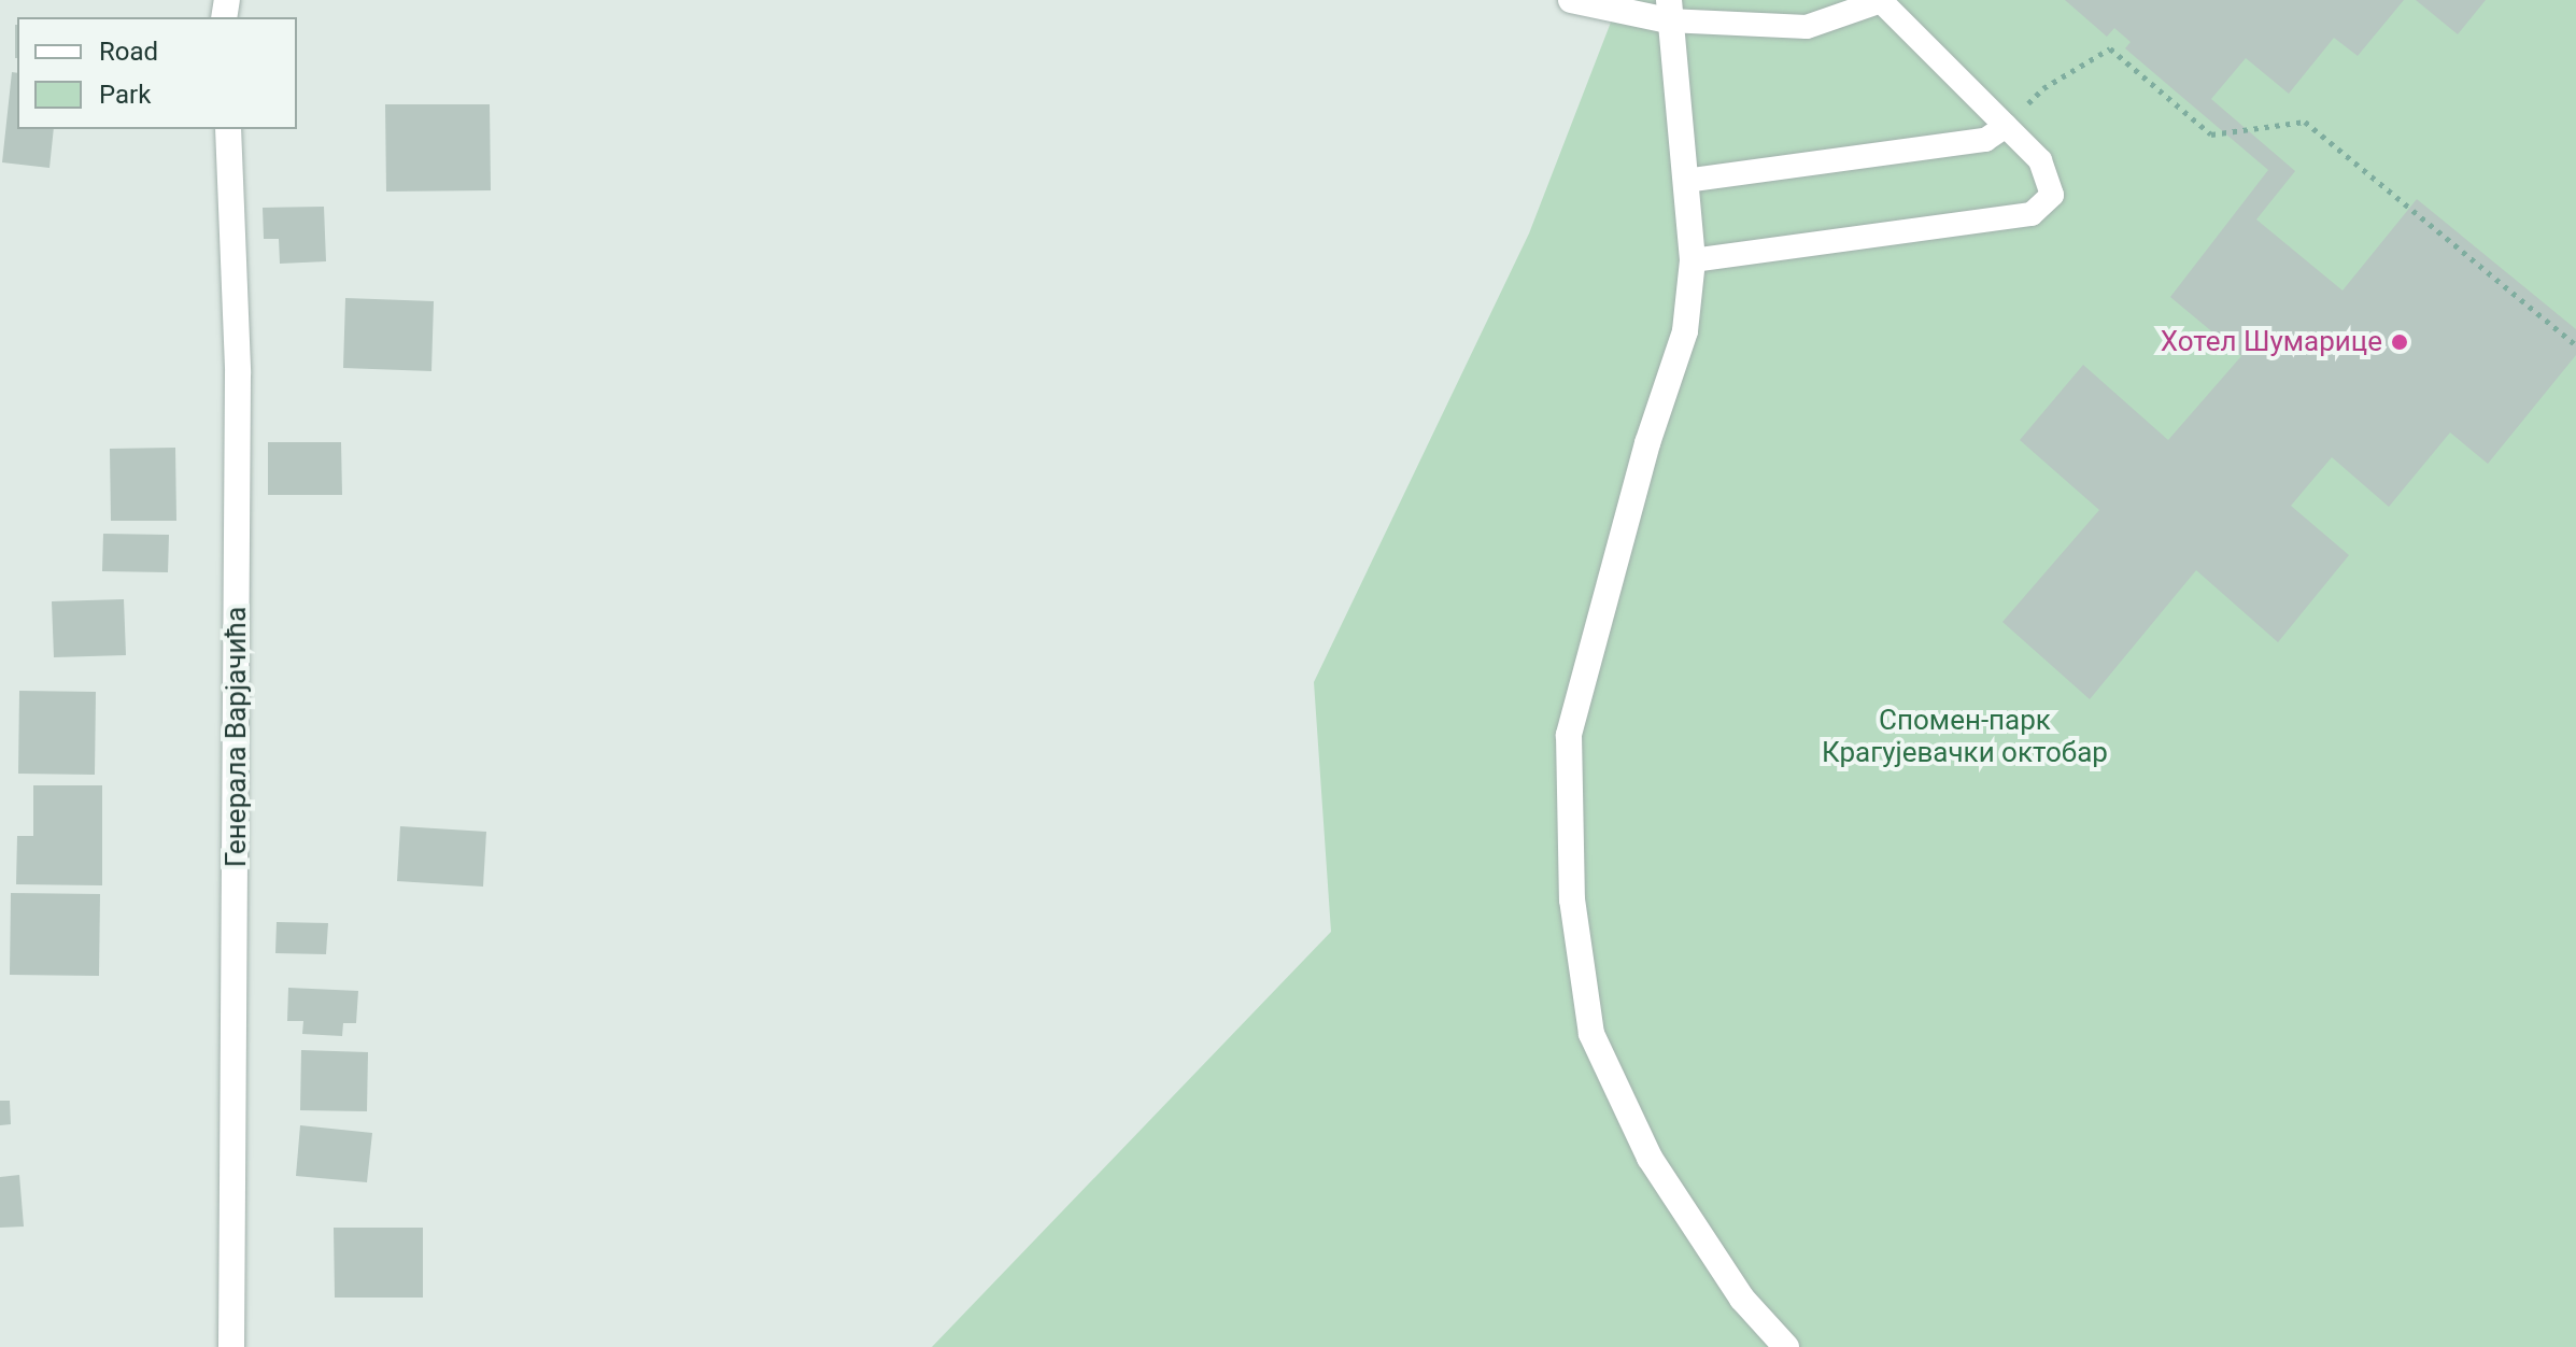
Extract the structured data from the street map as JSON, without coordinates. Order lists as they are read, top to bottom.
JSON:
{
  "streets": {
    "street": ["Генерала Варјачића"]
  },
  "parks": ["Спомен-парк Крагујевачки октобар"],
  "places": ["Хотел Шумарице"],
  "legend": ["Road", "Park"]
}
